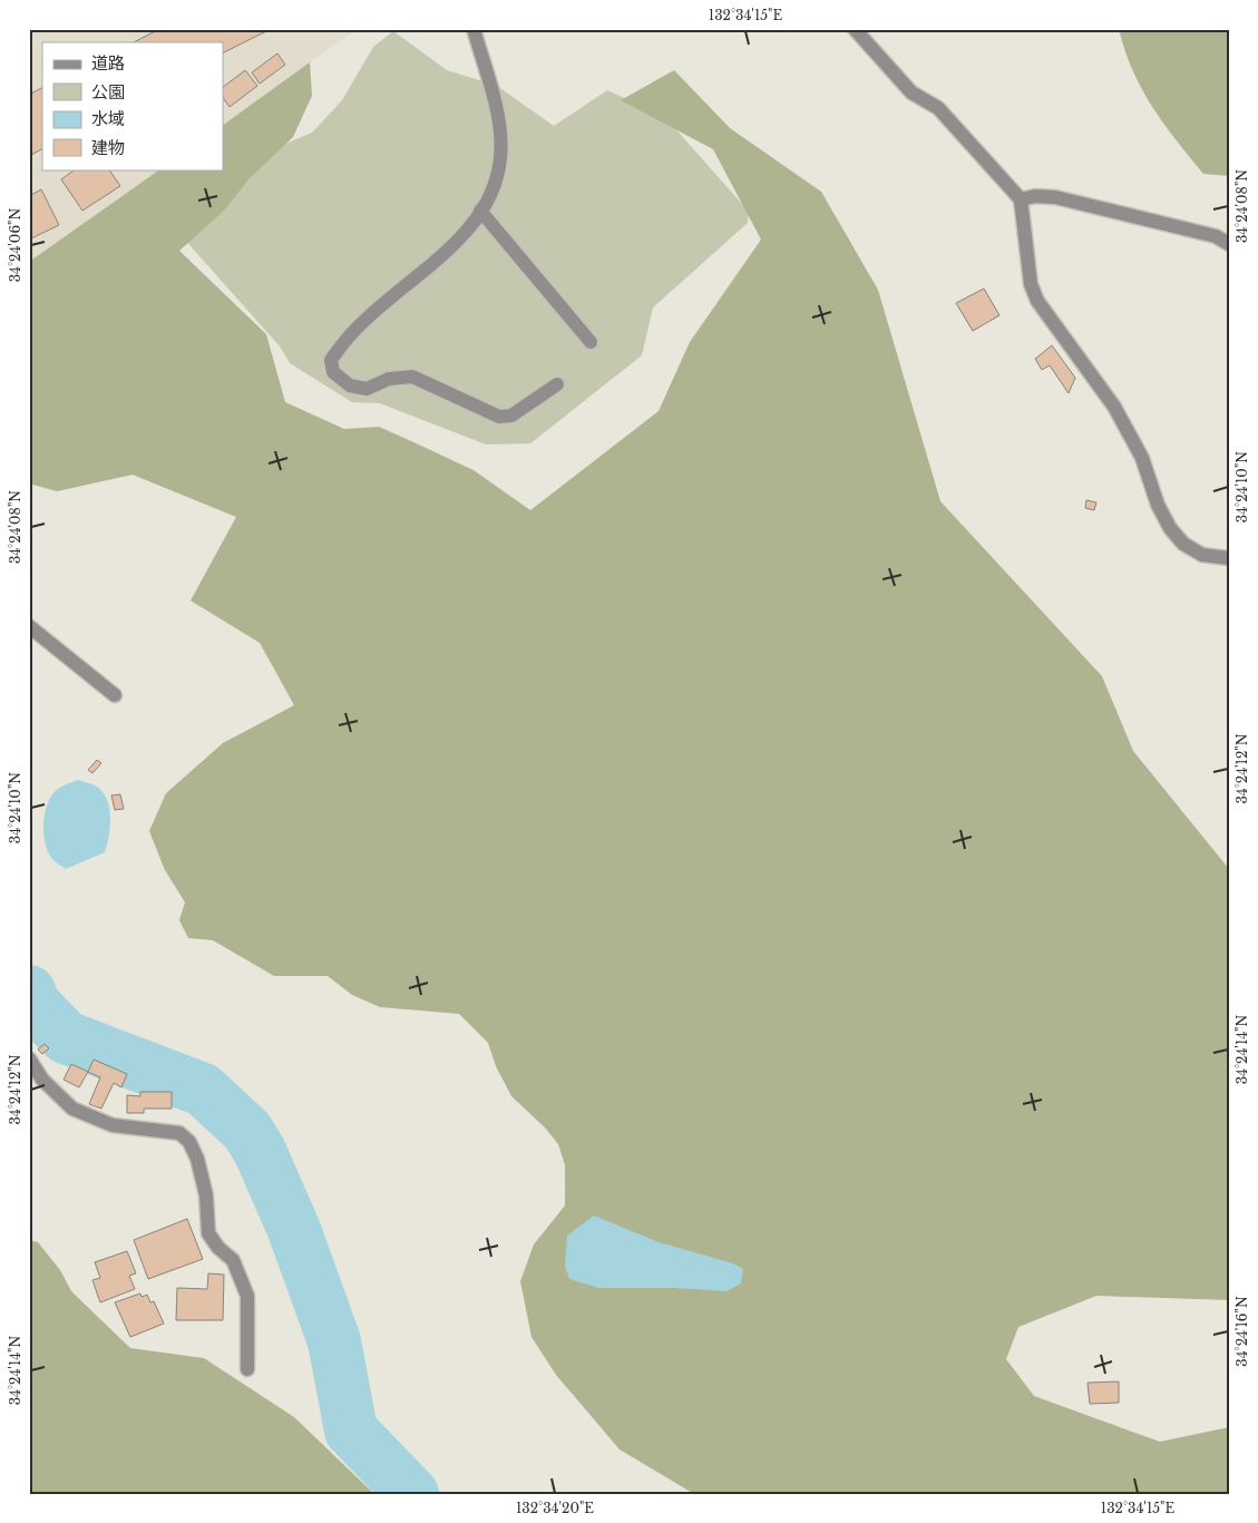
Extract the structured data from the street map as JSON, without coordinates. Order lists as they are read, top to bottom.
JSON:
{
  "legend": [
    "道路",
    "公園",
    "水域",
    "建物"
  ],
  "coordinates": [
    "132°34'15\"E",
    "34°24'08\"N",
    "34°24'06\"N",
    "34°24'10\"N",
    "34°24'12\"N",
    "34°24'14\"N",
    "34°24'16\"N",
    "132°34'20\"E"
  ]
}
